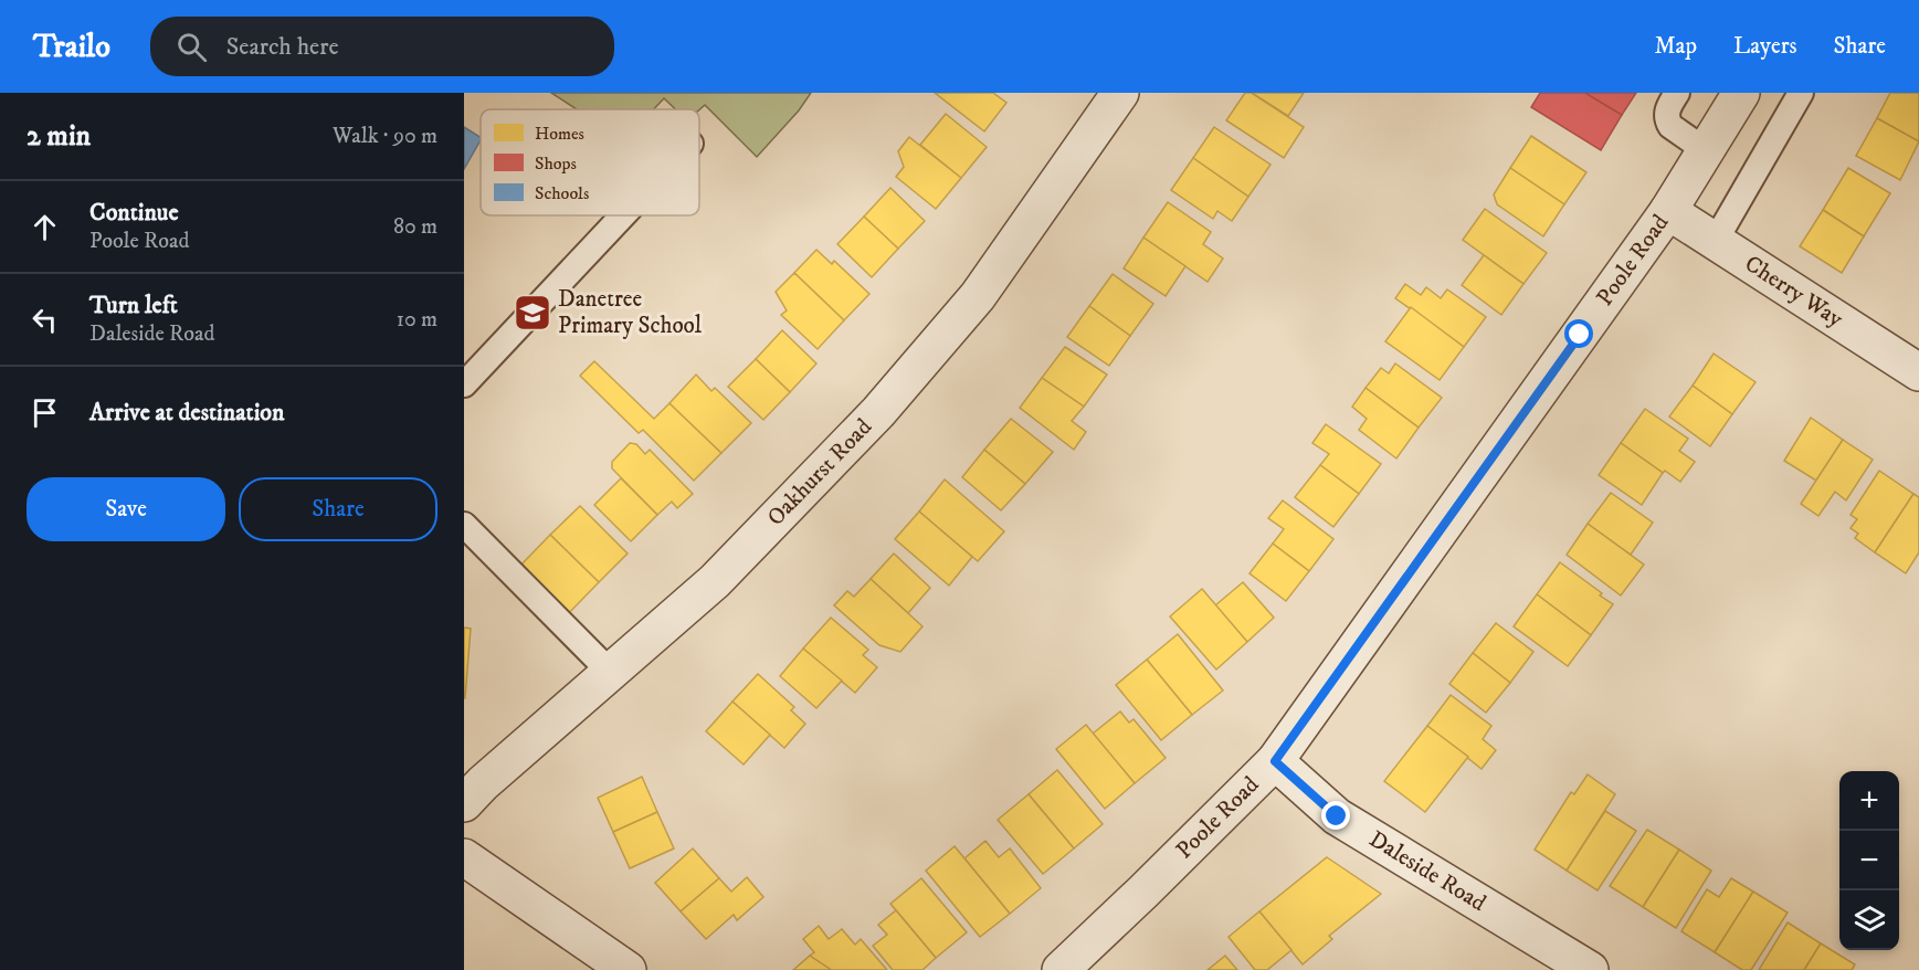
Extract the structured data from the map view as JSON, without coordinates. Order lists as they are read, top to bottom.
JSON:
{
  "streets": {
    "street": [
      "Poole Road",
      "Cherry Way",
      "Oakhurst Road",
      "Daleside Road"
    ]
  },
  "crossings": [
    ["Poole Road", "Cherry Way"],
    ["Poole Road", "Daleside Road"]
  ],
  "places": {
    "school or university": ["Danetree Primary School"]
  },
  "legend": ["Homes", "Shops", "Schools"],
  "page": {
    "header": "Trailo",
    "search": "Search here",
    "nav": ["Map", "Layers", "Share"],
    "heading": ["2 min", "Walk · 90 m"],
    "list": [
      ["Continue", "Poole Road", "80 m"],
      ["Turn left", "Daleside Road", "10 m"],
      "Arrive at destination"
    ],
    "buttons": ["Save", "Share"],
    "map_buttons": ["+", "−"]
  }
}
